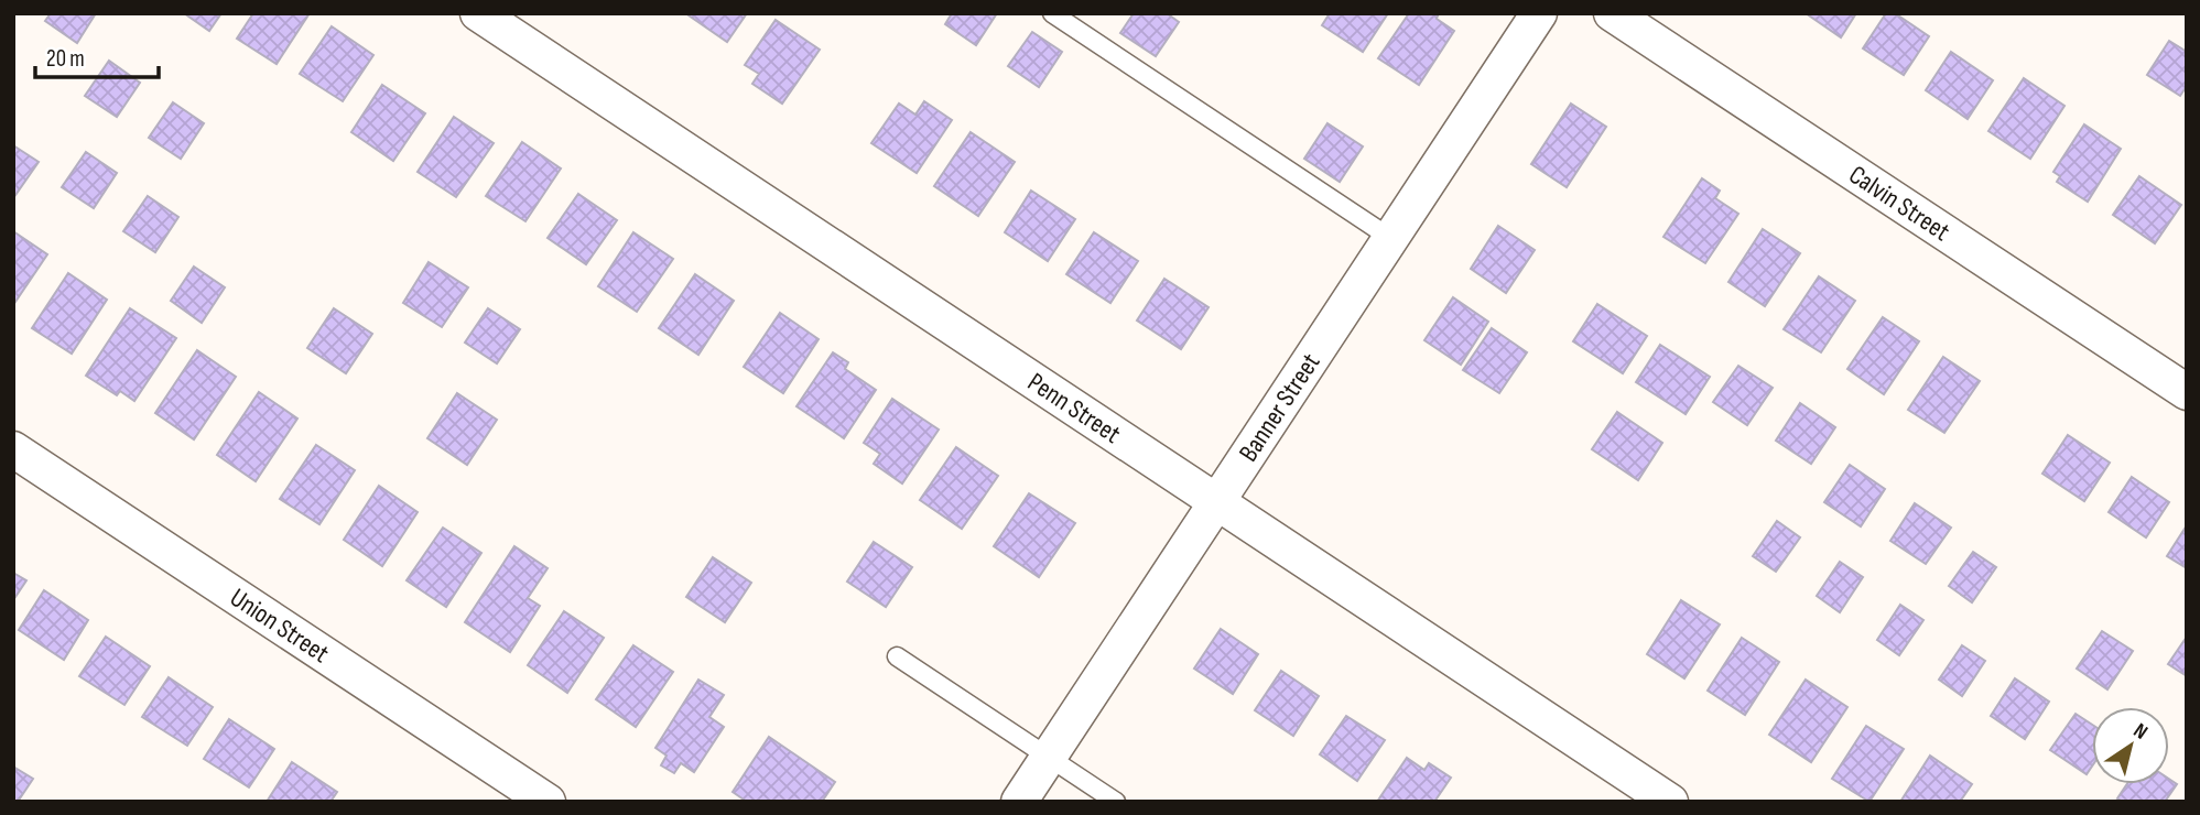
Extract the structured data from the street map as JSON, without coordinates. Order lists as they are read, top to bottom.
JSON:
{
  "streets": {
    "street": [
      "Calvin Street",
      "Penn Street",
      "Banner Street",
      "Union Street"
    ]
  },
  "crossings": [
    ["Penn Street", "Banner Street"]
  ],
  "scale_bar": "20 m",
  "north": "top right"
}
